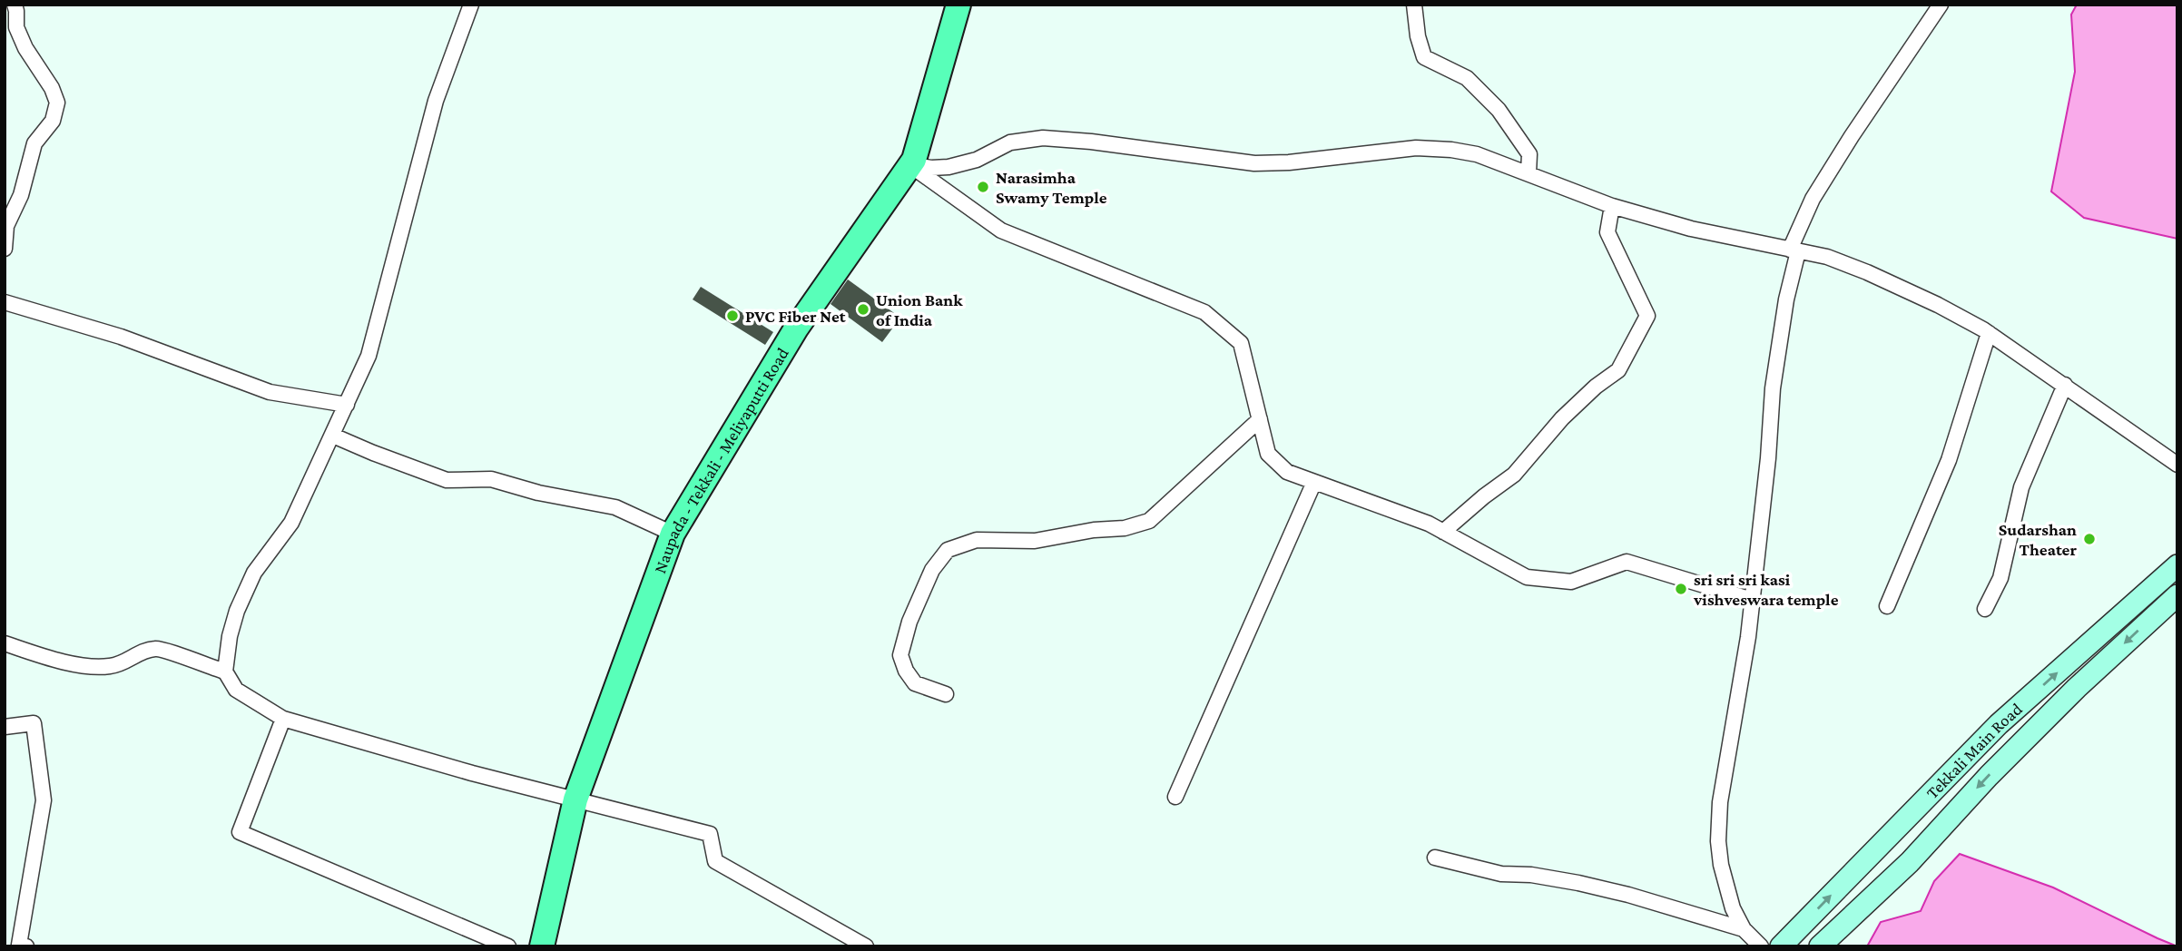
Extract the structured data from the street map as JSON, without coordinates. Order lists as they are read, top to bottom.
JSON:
{
  "streets": {
    "main road": ["Naupada - Tekkali - Meliyaputti Road", "Tekkali Main Road"]
  },
  "places": [
    "Narasimha Swamy Temple",
    "Union Bank of India",
    "PVC Fiber Net",
    "Sudarshan Theater",
    "sri sri sri kasi vishveswara temple"
  ]
}
